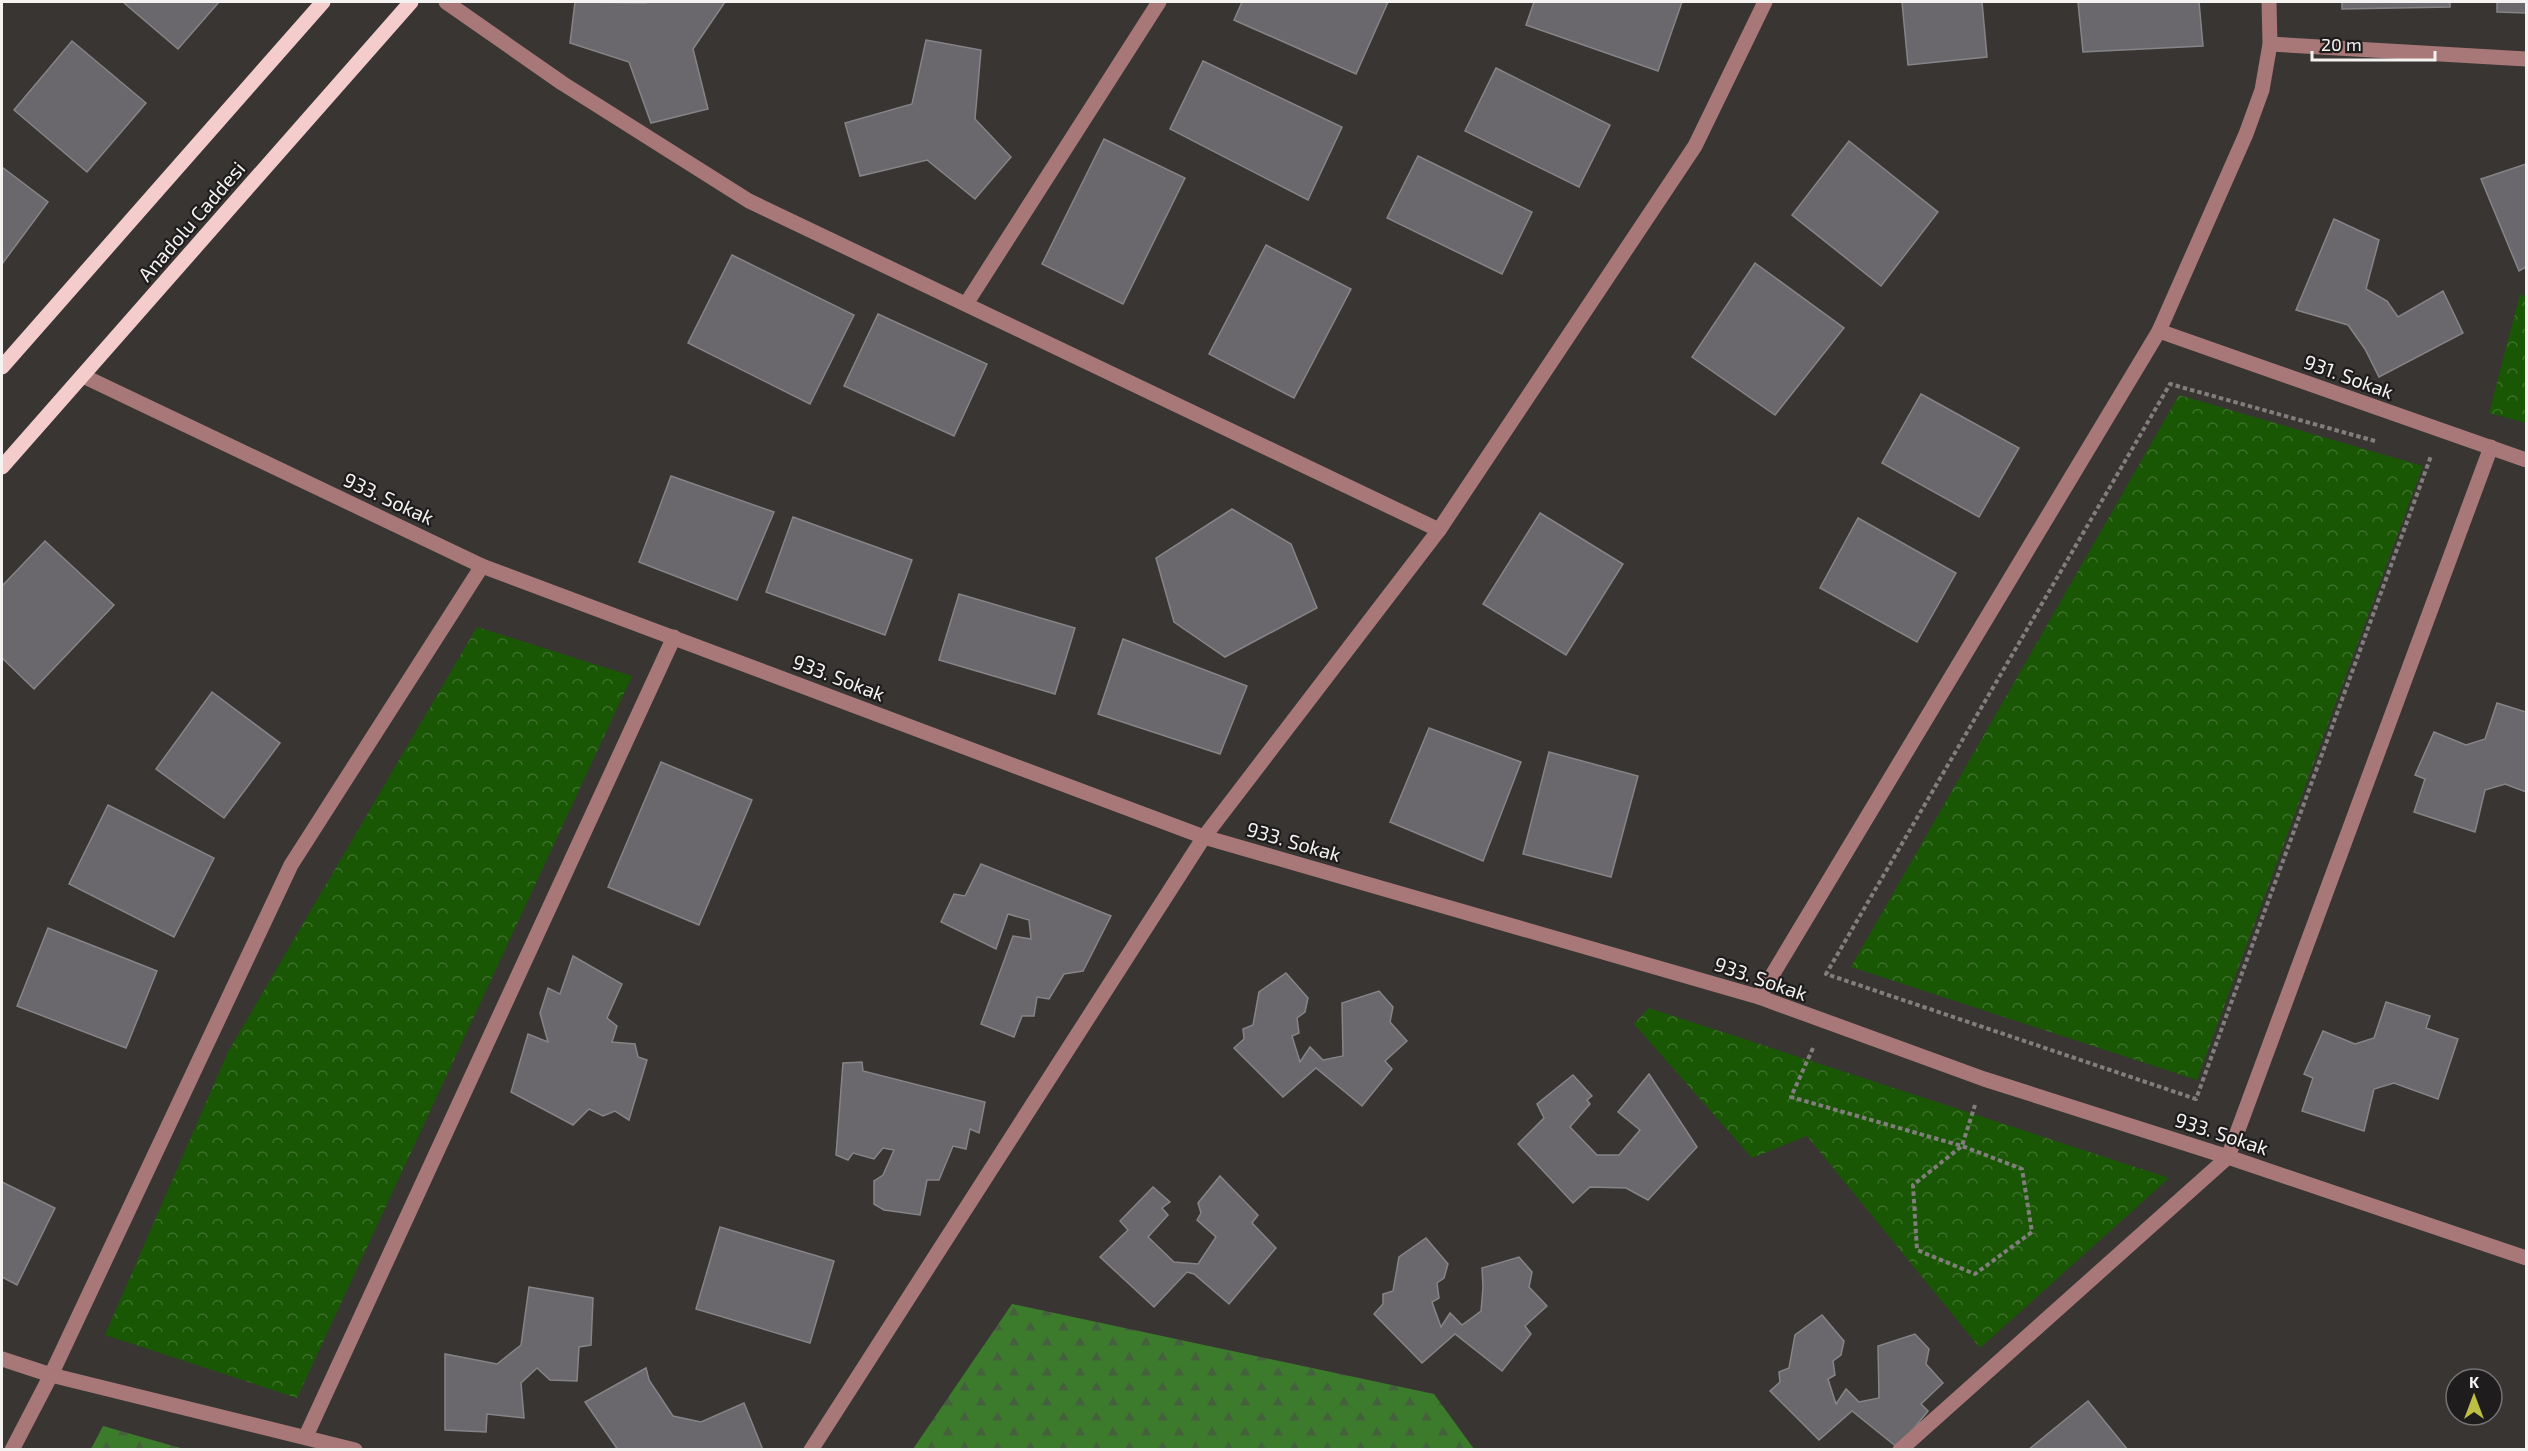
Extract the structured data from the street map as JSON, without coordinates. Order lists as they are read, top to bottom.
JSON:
{
  "streets": {
    "main road": ["Anadolu Caddesi"],
    "street": ["931. Sokak", "933. Sokak"]
  },
  "crossings": [
    ["Anadolu Caddesi", "933. Sokak"]
  ],
  "scale_bar": "20 m",
  "north": "top"
}
